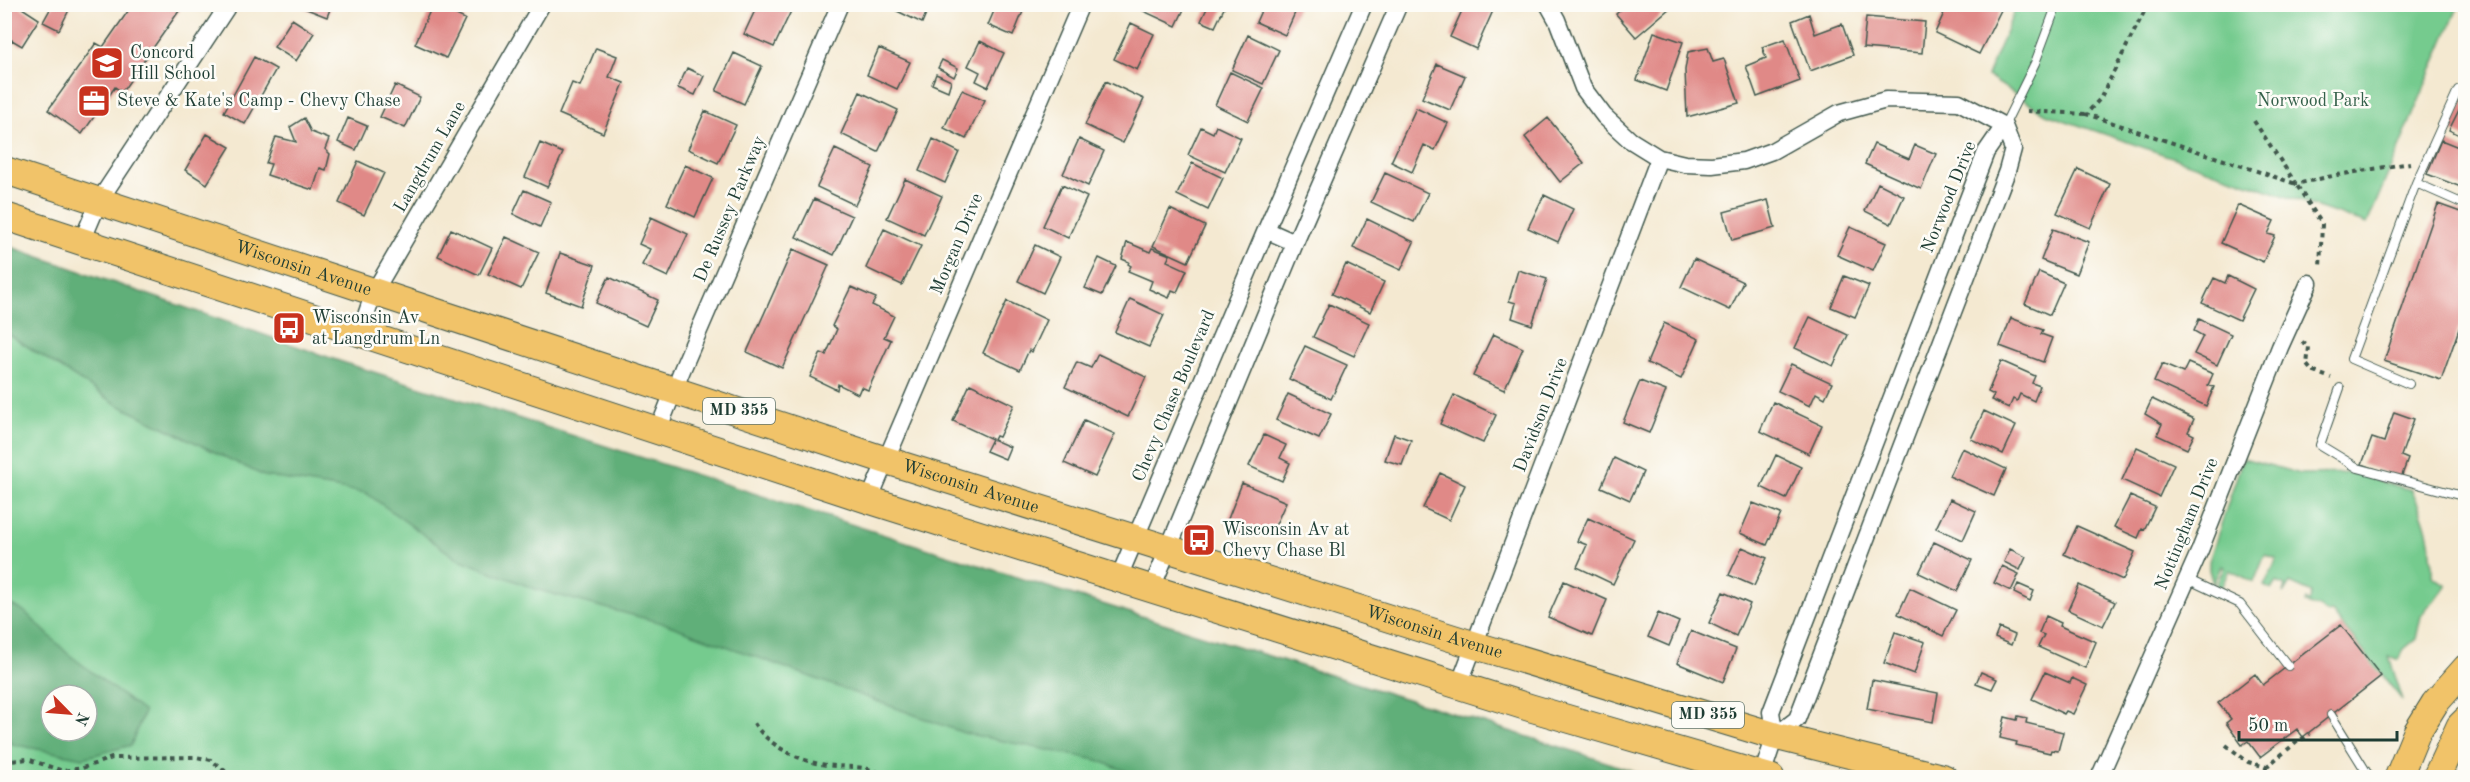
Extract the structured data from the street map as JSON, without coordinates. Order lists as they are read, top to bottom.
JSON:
{
  "streets": {
    "main road": ["Wisconsin Avenue", "MD 355"],
    "street": [
      "Langdrum Lane",
      "Norwood Drive",
      "De Russey Parkway",
      "Morgan Drive",
      "Chevy Chase Boulevard",
      "Davidson Drive",
      "Nottingham Drive"
    ]
  },
  "crossings": [
    ["Langdrum Lane", "Wisconsin Avenue"],
    ["Langdrum Lane", "MD 355"],
    ["Norwood Drive", "Wisconsin Avenue"],
    ["Norwood Drive", "MD 355"],
    ["De Russey Parkway", "Wisconsin Avenue"],
    ["De Russey Parkway", "MD 355"],
    ["Morgan Drive", "Wisconsin Avenue"],
    ["Morgan Drive", "MD 355"],
    ["Wisconsin Avenue", "Chevy Chase Boulevard"],
    ["Wisconsin Avenue", "Davidson Drive"],
    ["Chevy Chase Boulevard", "MD 355"],
    ["MD 355", "Davidson Drive"]
  ],
  "parks": ["Norwood Park"],
  "places": {
    "school or university": ["Concord Hill School"],
    "office": ["Steve & Kate's Camp - Chevy Chase"],
    "bus stop": ["Wisconsin Av at Langdrum Ln", "Wisconsin Av at Chevy Chase Bl"]
  },
  "scale_bar": "50 m",
  "north": "bottom right"
}
